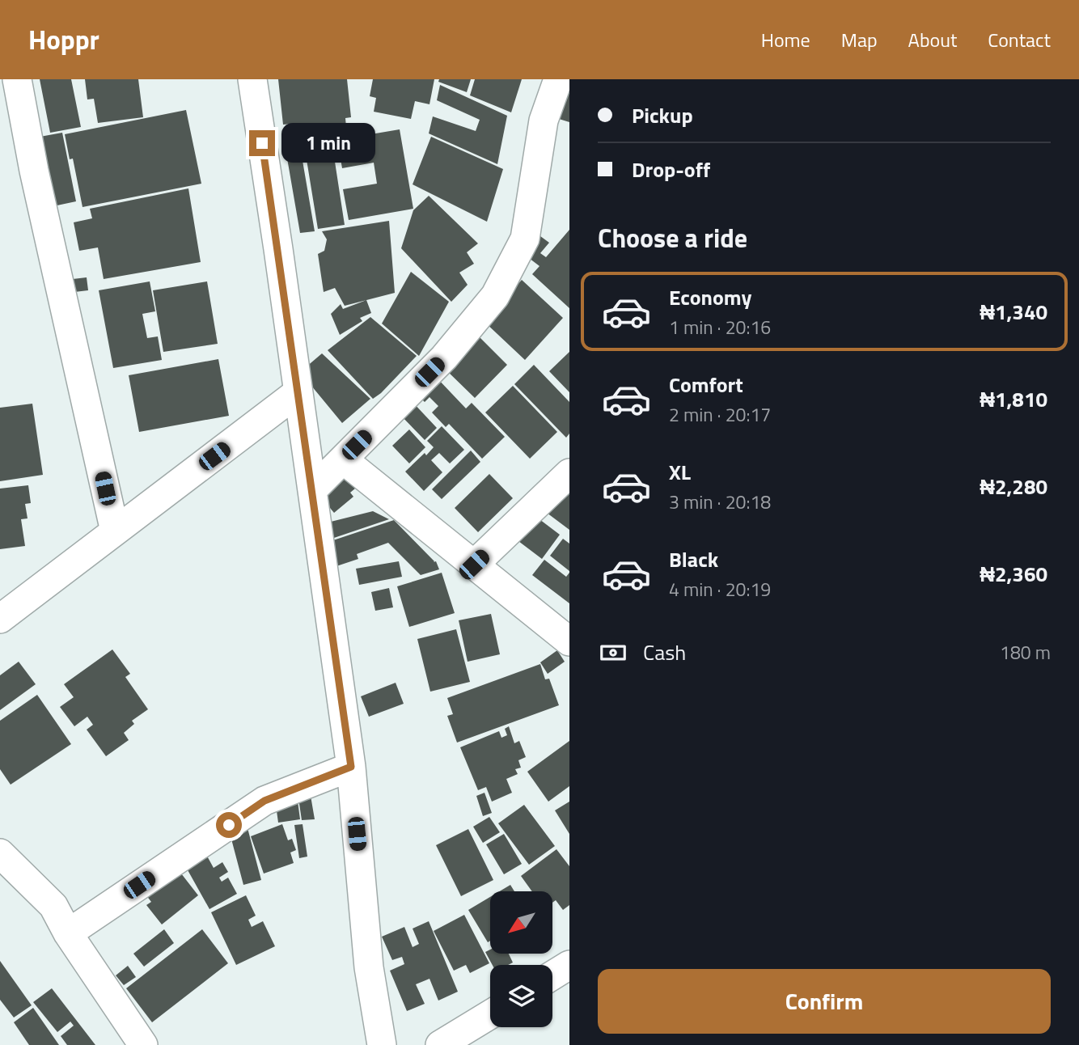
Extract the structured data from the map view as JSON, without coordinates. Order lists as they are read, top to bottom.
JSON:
{
  "north": "bottom left",
  "page": {
    "header": "Hoppr",
    "nav": [
      "Home",
      "Map",
      "About",
      "Contact"
    ],
    "banner": ["Pickup", "Drop-off"],
    "bubble": "1 min",
    "heading": "Choose a ride",
    "list": [
      {
        "name": "Economy",
        "note": "1 min · 20:16",
        "value": "₦1,340"
      },
      {
        "name": "Comfort",
        "note": "2 min · 20:17",
        "value": "₦1,810"
      },
      {
        "name": "XL",
        "note": "3 min · 20:18",
        "value": "₦2,280"
      },
      {
        "name": "Black",
        "note": "4 min · 20:19",
        "value": "₦2,360"
      }
    ],
    "pay": ["Cash", "180 m"],
    "buttons": "Confirm"
  }
}
